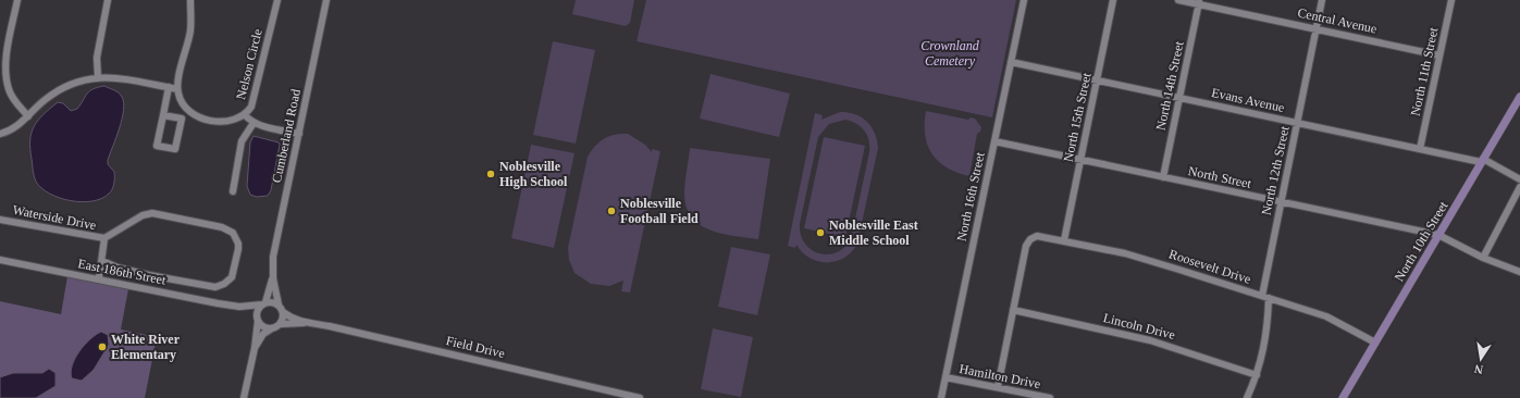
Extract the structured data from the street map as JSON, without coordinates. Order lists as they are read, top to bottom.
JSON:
{
  "streets": {
    "main road": ["North 10th Street"],
    "street": [
      "Central Avenue",
      "Nelson Circle",
      "North 11th Street",
      "North 14th Street",
      "Evans Avenue",
      "North 15th Street",
      "Cumberland Road",
      "North 12th Street",
      "North Street",
      "North 16th Street",
      "Waterside Drive",
      "Roosevelt Drive",
      "East 186th Street",
      "Lincoln Drive",
      "Field Drive",
      "Hamilton Drive"
    ]
  },
  "crossings": [
    ["Central Avenue", "North 11th Street"],
    ["Central Avenue", "North 14th Street"],
    ["Central Avenue", "North 12th Street"],
    ["North 11th Street", "Evans Avenue"],
    ["North 14th Street", "Evans Avenue"],
    ["North 14th Street", "North Street"],
    ["Evans Avenue", "North 15th Street"],
    ["Evans Avenue", "North 12th Street"],
    ["Evans Avenue", "North 16th Street"],
    ["Evans Avenue", "North 10th Street"],
    ["North 15th Street", "North Street"],
    ["North 15th Street", "Roosevelt Drive"],
    ["Cumberland Road", "East 186th Street"],
    ["North 12th Street", "North Street"],
    ["North 12th Street", "Roosevelt Drive"],
    ["North 12th Street", "Lincoln Drive"],
    ["North Street", "North 16th Street"],
    ["North Street", "North 10th Street"],
    ["North 16th Street", "Hamilton Drive"],
    ["North 10th Street", "Roosevelt Drive"],
    ["Roosevelt Drive", "Lincoln Drive"]
  ],
  "parks": ["Crownland Cemetery"],
  "places": [
    "Noblesville High School",
    "Noblesville Football Field",
    "Noblesville East Middle School",
    "White River Elementary"
  ],
  "north": "bottom"
}
